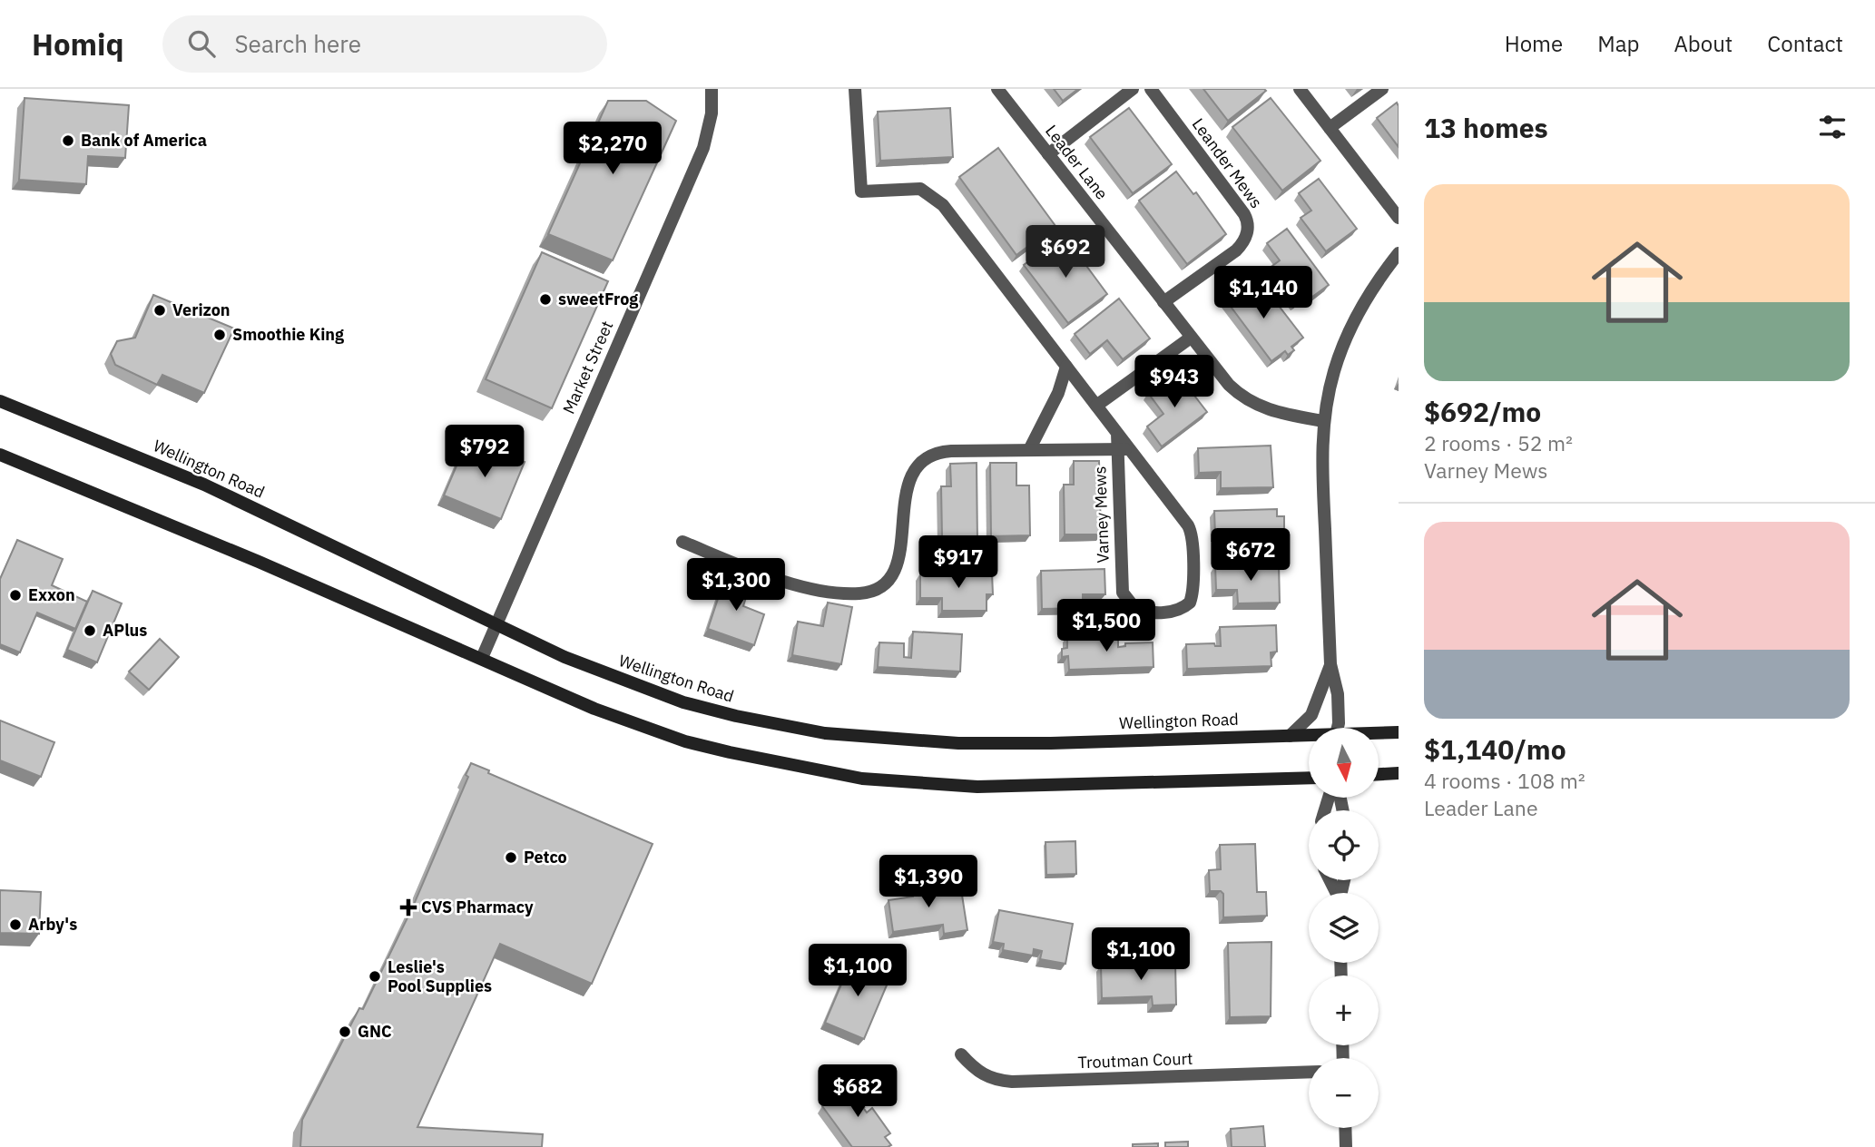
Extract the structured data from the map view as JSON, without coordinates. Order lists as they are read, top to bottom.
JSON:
{
  "streets": {
    "main road": ["Wellington Road"],
    "street": [
      "Leader Lane",
      "Leander Mews",
      "Market Street",
      "Varney Mews",
      "Troutman Court"
    ]
  },
  "crossings": [
    ["Leader Lane", "Leander Mews"],
    ["Market Street", "Wellington Road"]
  ],
  "places": {
    "other": [
      "Bank of America",
      "sweetFrog",
      "Verizon",
      "Smoothie King",
      "Exxon",
      "APlus",
      "Petco",
      "Arby's",
      "Leslie's Pool Supplies",
      "GNC"
    ],
    "health": ["CVS Pharmacy"]
  },
  "north": "bottom",
  "page": {
    "header": "Homiq",
    "search": "Search here",
    "nav": [
      "Home",
      "Map",
      "About",
      "Contact"
    ],
    "heading": "13 homes",
    "price": [
      "$2,270",
      "$692",
      "$1,140",
      "$943",
      "$792",
      "$672",
      "$917",
      "$1,300",
      "$1,500",
      "$1,390",
      "$1,100",
      "$1,100",
      "$682"
    ],
    "list": [
      {
        "name": "$692/mo",
        "note": "2 rooms · 52 m² · Varney Mews"
      },
      {
        "name": "$1,140/mo",
        "note": "4 rooms · 108 m² · Leader Lane"
      }
    ],
    "map_buttons": ["+", "−"]
  }
}
